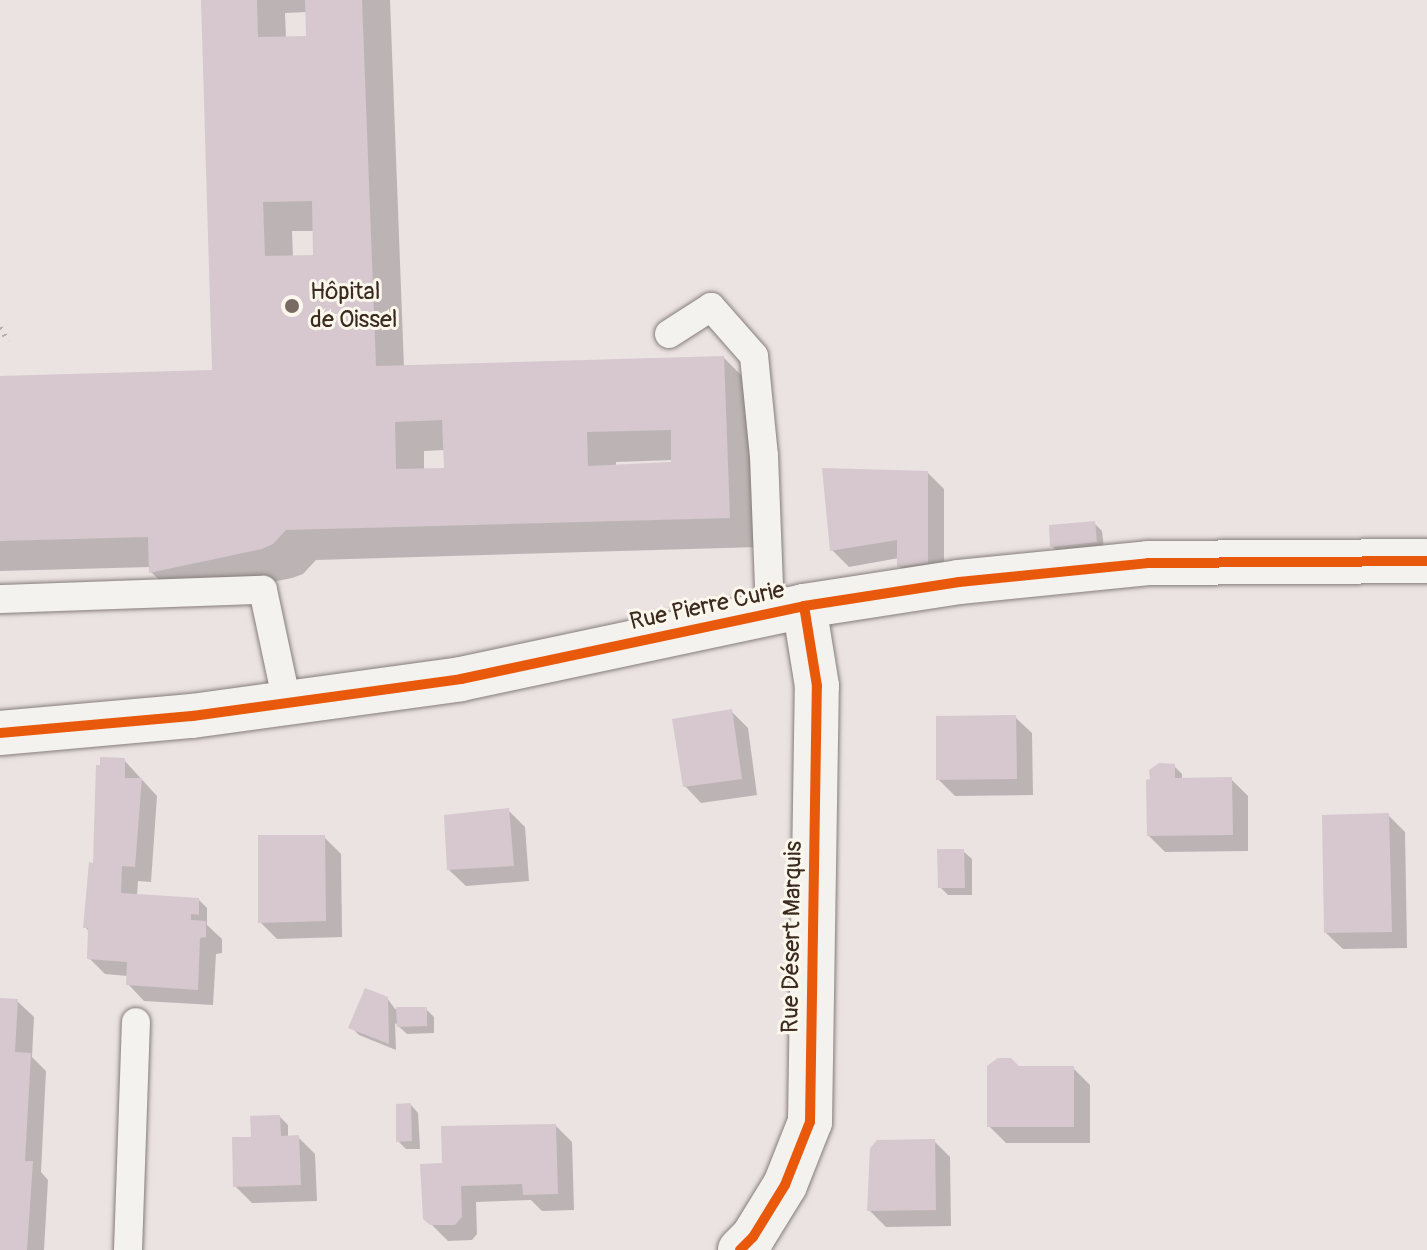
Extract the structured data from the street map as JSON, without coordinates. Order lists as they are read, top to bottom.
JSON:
{
  "streets": {
    "street": ["Rue Pierre Curie", "Rue Désert Marquis"]
  },
  "crossings": [
    ["Rue Pierre Curie", "Rue Désert Marquis"]
  ],
  "places": ["Hôpital de Oissel"]
}
